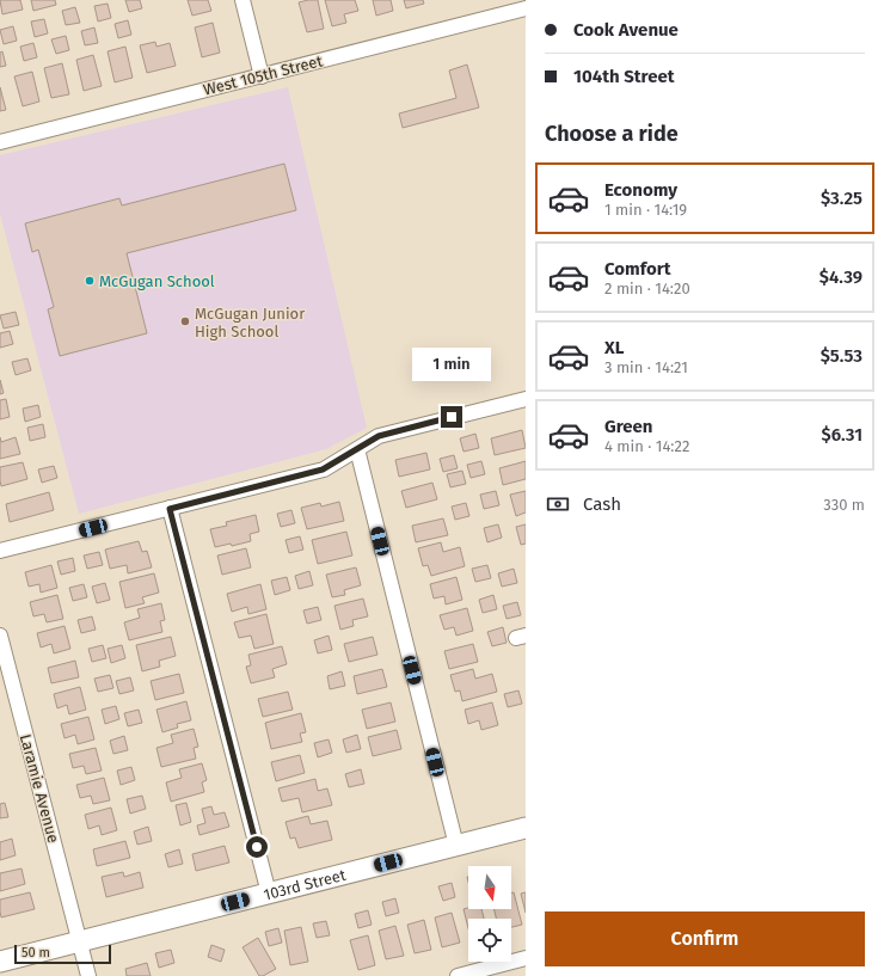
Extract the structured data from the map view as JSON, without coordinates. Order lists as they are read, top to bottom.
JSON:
{
  "streets": {
    "main road": ["103rd Street"],
    "street": ["West 105th Street", "Laramie Avenue"]
  },
  "crossings": [
    ["Laramie Avenue", "103rd Street"]
  ],
  "places": ["McGugan School", "McGugan Junior High School"],
  "scale_bar": "50 m",
  "north": "bottom",
  "page": {
    "banner": ["Cook Avenue", "104th Street"],
    "heading": "Choose a ride",
    "list": [
      {
        "name": "Economy",
        "note": "1 min · 14:19",
        "value": "$3.25"
      },
      {
        "name": "Comfort",
        "note": "2 min · 14:20",
        "value": "$4.39"
      },
      {
        "name": "XL",
        "note": "3 min · 14:21",
        "value": "$5.53"
      },
      {
        "name": "Green",
        "note": "4 min · 14:22",
        "value": "$6.31"
      }
    ],
    "bubble": "1 min",
    "pay": ["Cash", "330 m"],
    "buttons": "Confirm",
    "scale": "50 m"
  }
}
